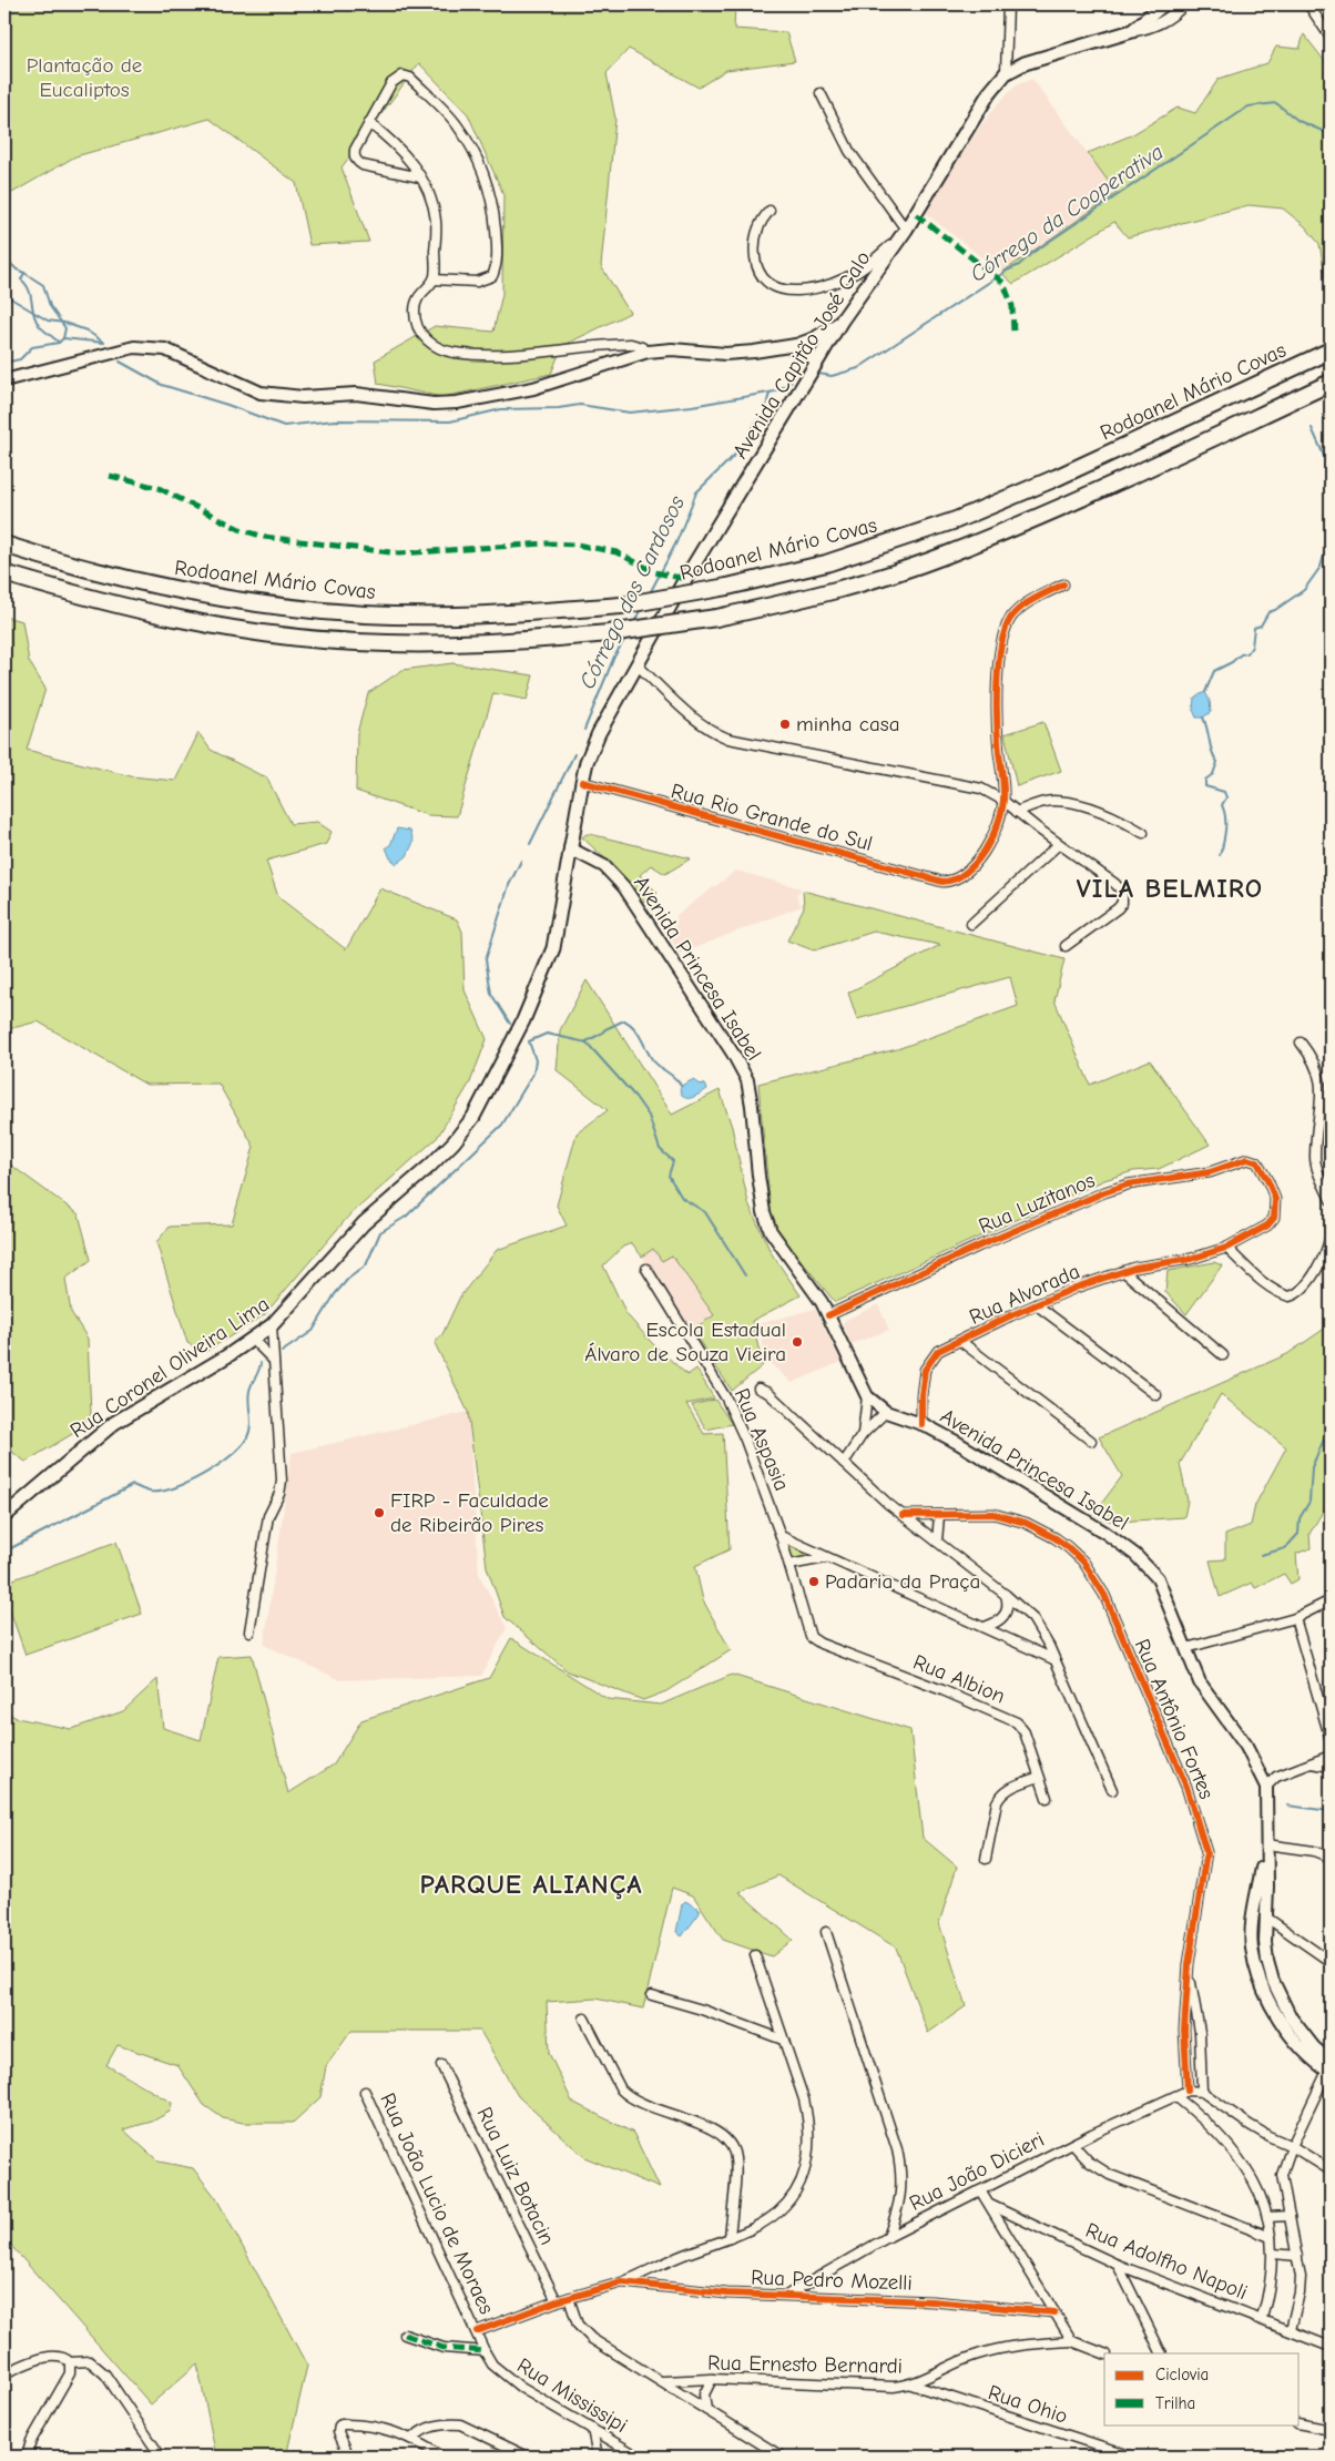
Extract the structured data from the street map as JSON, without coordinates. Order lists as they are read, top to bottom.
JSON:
{
  "streets": {
    "highway": ["Rodoanel Mário Covas"],
    "main road": ["Avenida Capitão José Galo", "Avenida Princesa Isabel", "Rua Coronel Oliveira Lima"],
    "street": [
      "Rua Rio Grande do Sul",
      "Rua Luzitanos",
      "Rua Alvorada",
      "Rua Aspasia",
      "Rua Albion",
      "Rua Antônio Fortes",
      "Rua João Dicieri",
      "Rua Luiz Botacin",
      "Rua João Lucio de Moraes",
      "Rua Adolfho Napoli",
      "Rua Pedro Mozelli",
      "Rua Ernesto Bernardi",
      "Rua Mississipi",
      "Rua Ohio"
    ]
  },
  "crossings": [
    ["Avenida Capitão José Galo", "Rua Rio Grande do Sul"],
    ["Avenida Capitão José Galo", "Rua Coronel Oliveira Lima"],
    ["Rua Rio Grande do Sul", "Rua Coronel Oliveira Lima"],
    ["Avenida Princesa Isabel", "Rua Luzitanos"],
    ["Avenida Princesa Isabel", "Rua Alvorada"],
    ["Avenida Princesa Isabel", "Rua Coronel Oliveira Lima"],
    ["Rua Luzitanos", "Rua Alvorada"],
    ["Rua Aspasia", "Rua Albion"],
    ["Rua Antônio Fortes", "Rua João Dicieri"],
    ["Rua João Dicieri", "Rua Pedro Mozelli"],
    ["Rua Luiz Botacin", "Rua Pedro Mozelli"],
    ["Rua João Lucio de Moraes", "Rua Pedro Mozelli"],
    ["Rua João Lucio de Moraes", "Rua Mississipi"],
    ["Rua Pedro Mozelli", "Rua Mississipi"],
    ["Rua Ernesto Bernardi", "Rua Ohio"]
  ],
  "districts": ["VILA BELMIRO", "PARQUE ALIANÇA"],
  "water": ["Córrego da Cooperativa", "Córrego dos Cardosos"],
  "parks": ["Plantação de Eucaliptos"],
  "places": [
    "minha casa",
    "Escola Estadual Álvaro de Souza Vieira",
    "FIRP - Faculdade de Ribeirão Pires",
    "Padaria da Praça"
  ],
  "legend": ["Ciclovia", "Trilha"]
}
